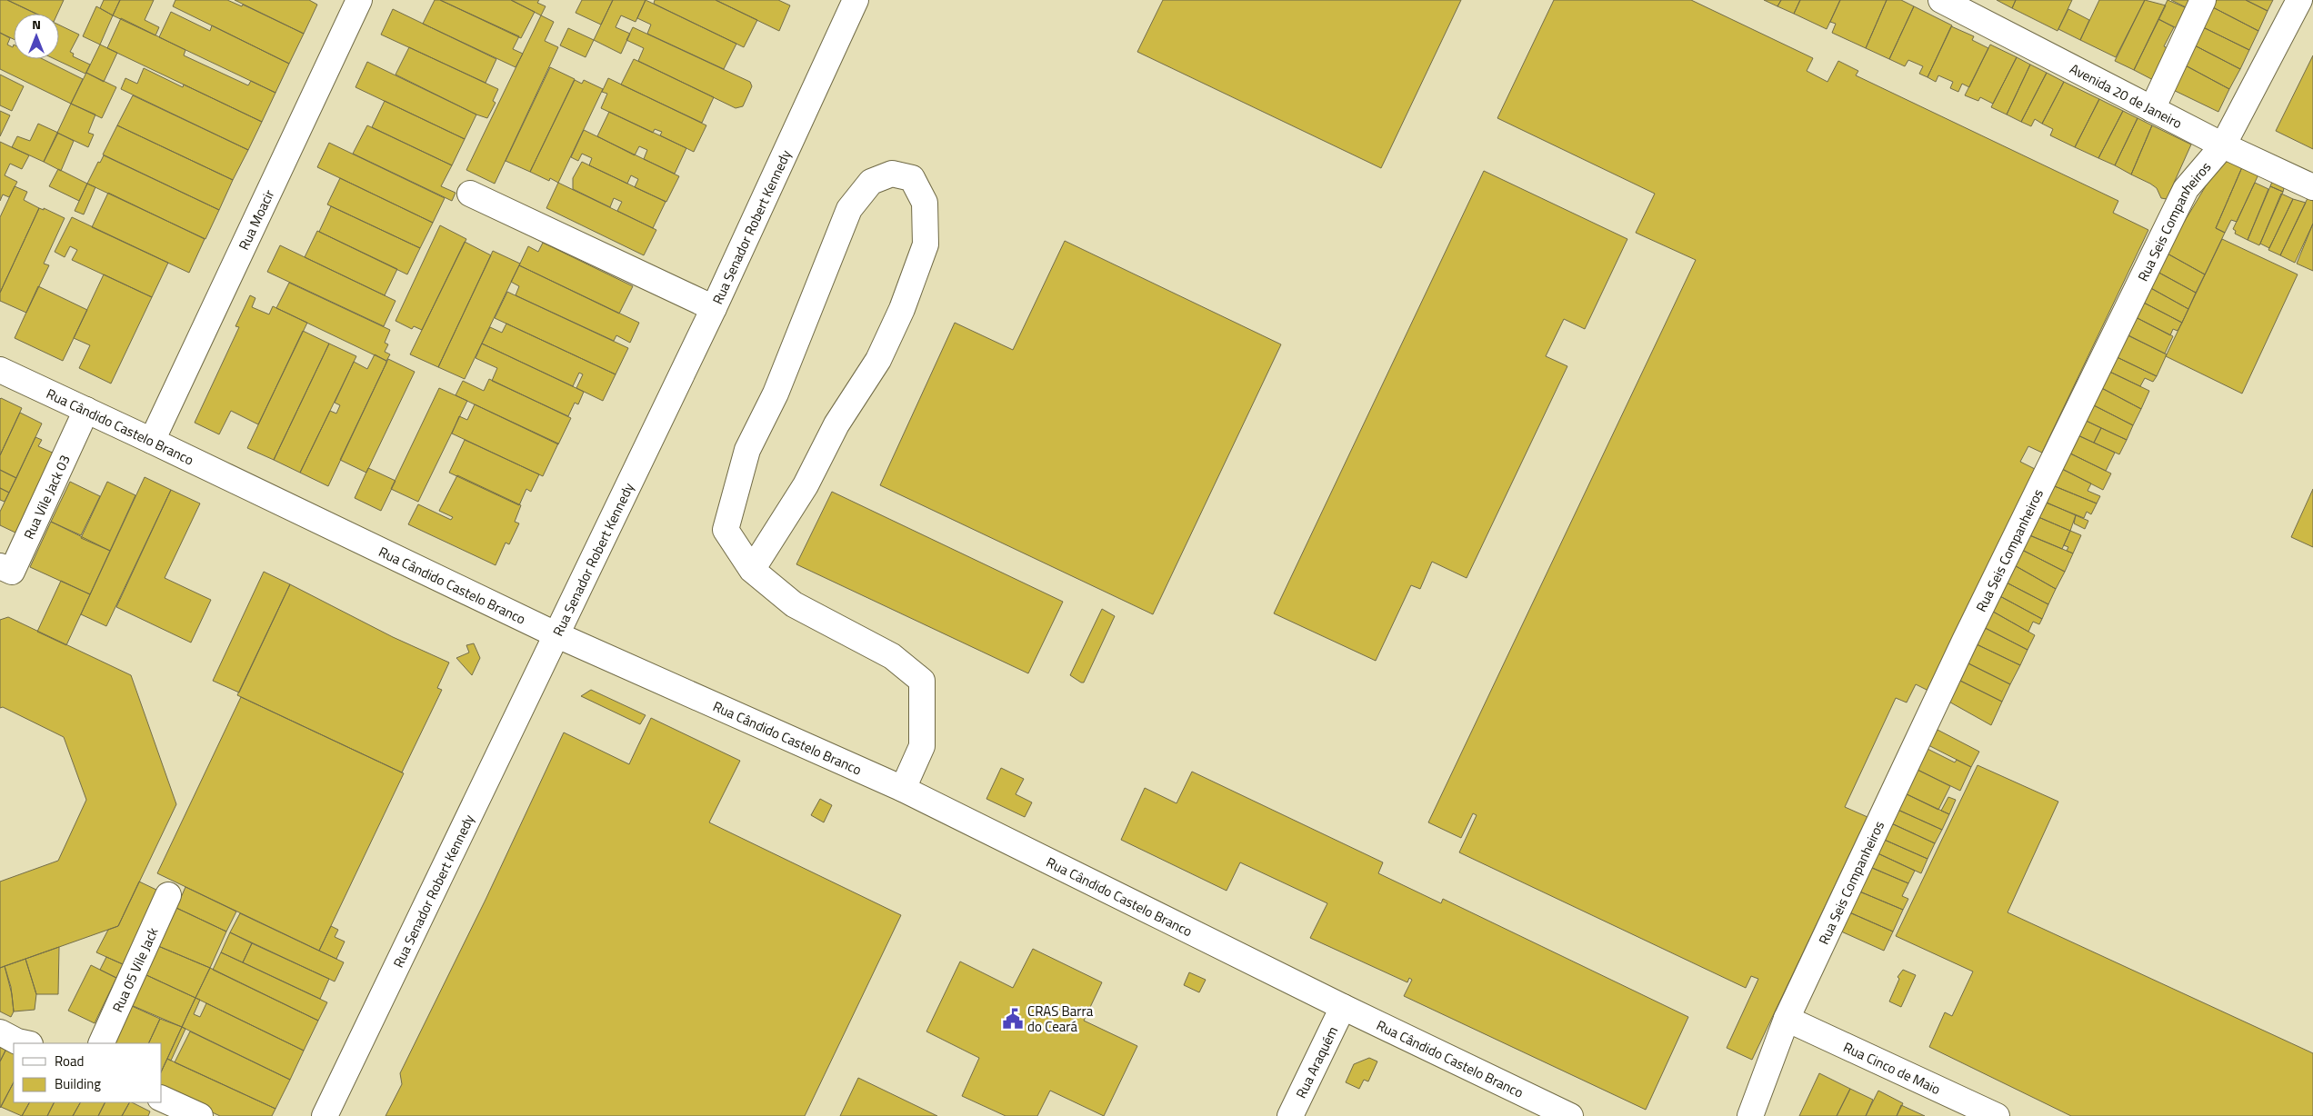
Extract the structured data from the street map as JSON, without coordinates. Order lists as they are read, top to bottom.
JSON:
{
  "streets": {
    "street": [
      "Avenida 20 de Janeiro",
      "Rua Moacir",
      "Rua Seis Companheiros",
      "Rua Senador Robert Kennedy",
      "Rua Cândido Castelo Branco",
      "Rua Vile Jack 03",
      "Rua 05 Vile Jack",
      "Rua Araquém",
      "Rua Cinco de Maio"
    ]
  },
  "crossings": [
    ["Avenida 20 de Janeiro", "Rua Seis Companheiros"],
    ["Rua Moacir", "Rua Cândido Castelo Branco"],
    ["Rua Seis Companheiros", "Rua Cinco de Maio"],
    ["Rua Senador Robert Kennedy", "Rua Cândido Castelo Branco"],
    ["Rua Cândido Castelo Branco", "Rua Vile Jack 03"],
    ["Rua Cândido Castelo Branco", "Rua Araquém"]
  ],
  "places": {
    "public building": ["CRAS Barra do Ceará"]
  },
  "legend": ["Road", "Building"],
  "north": "top"
}
